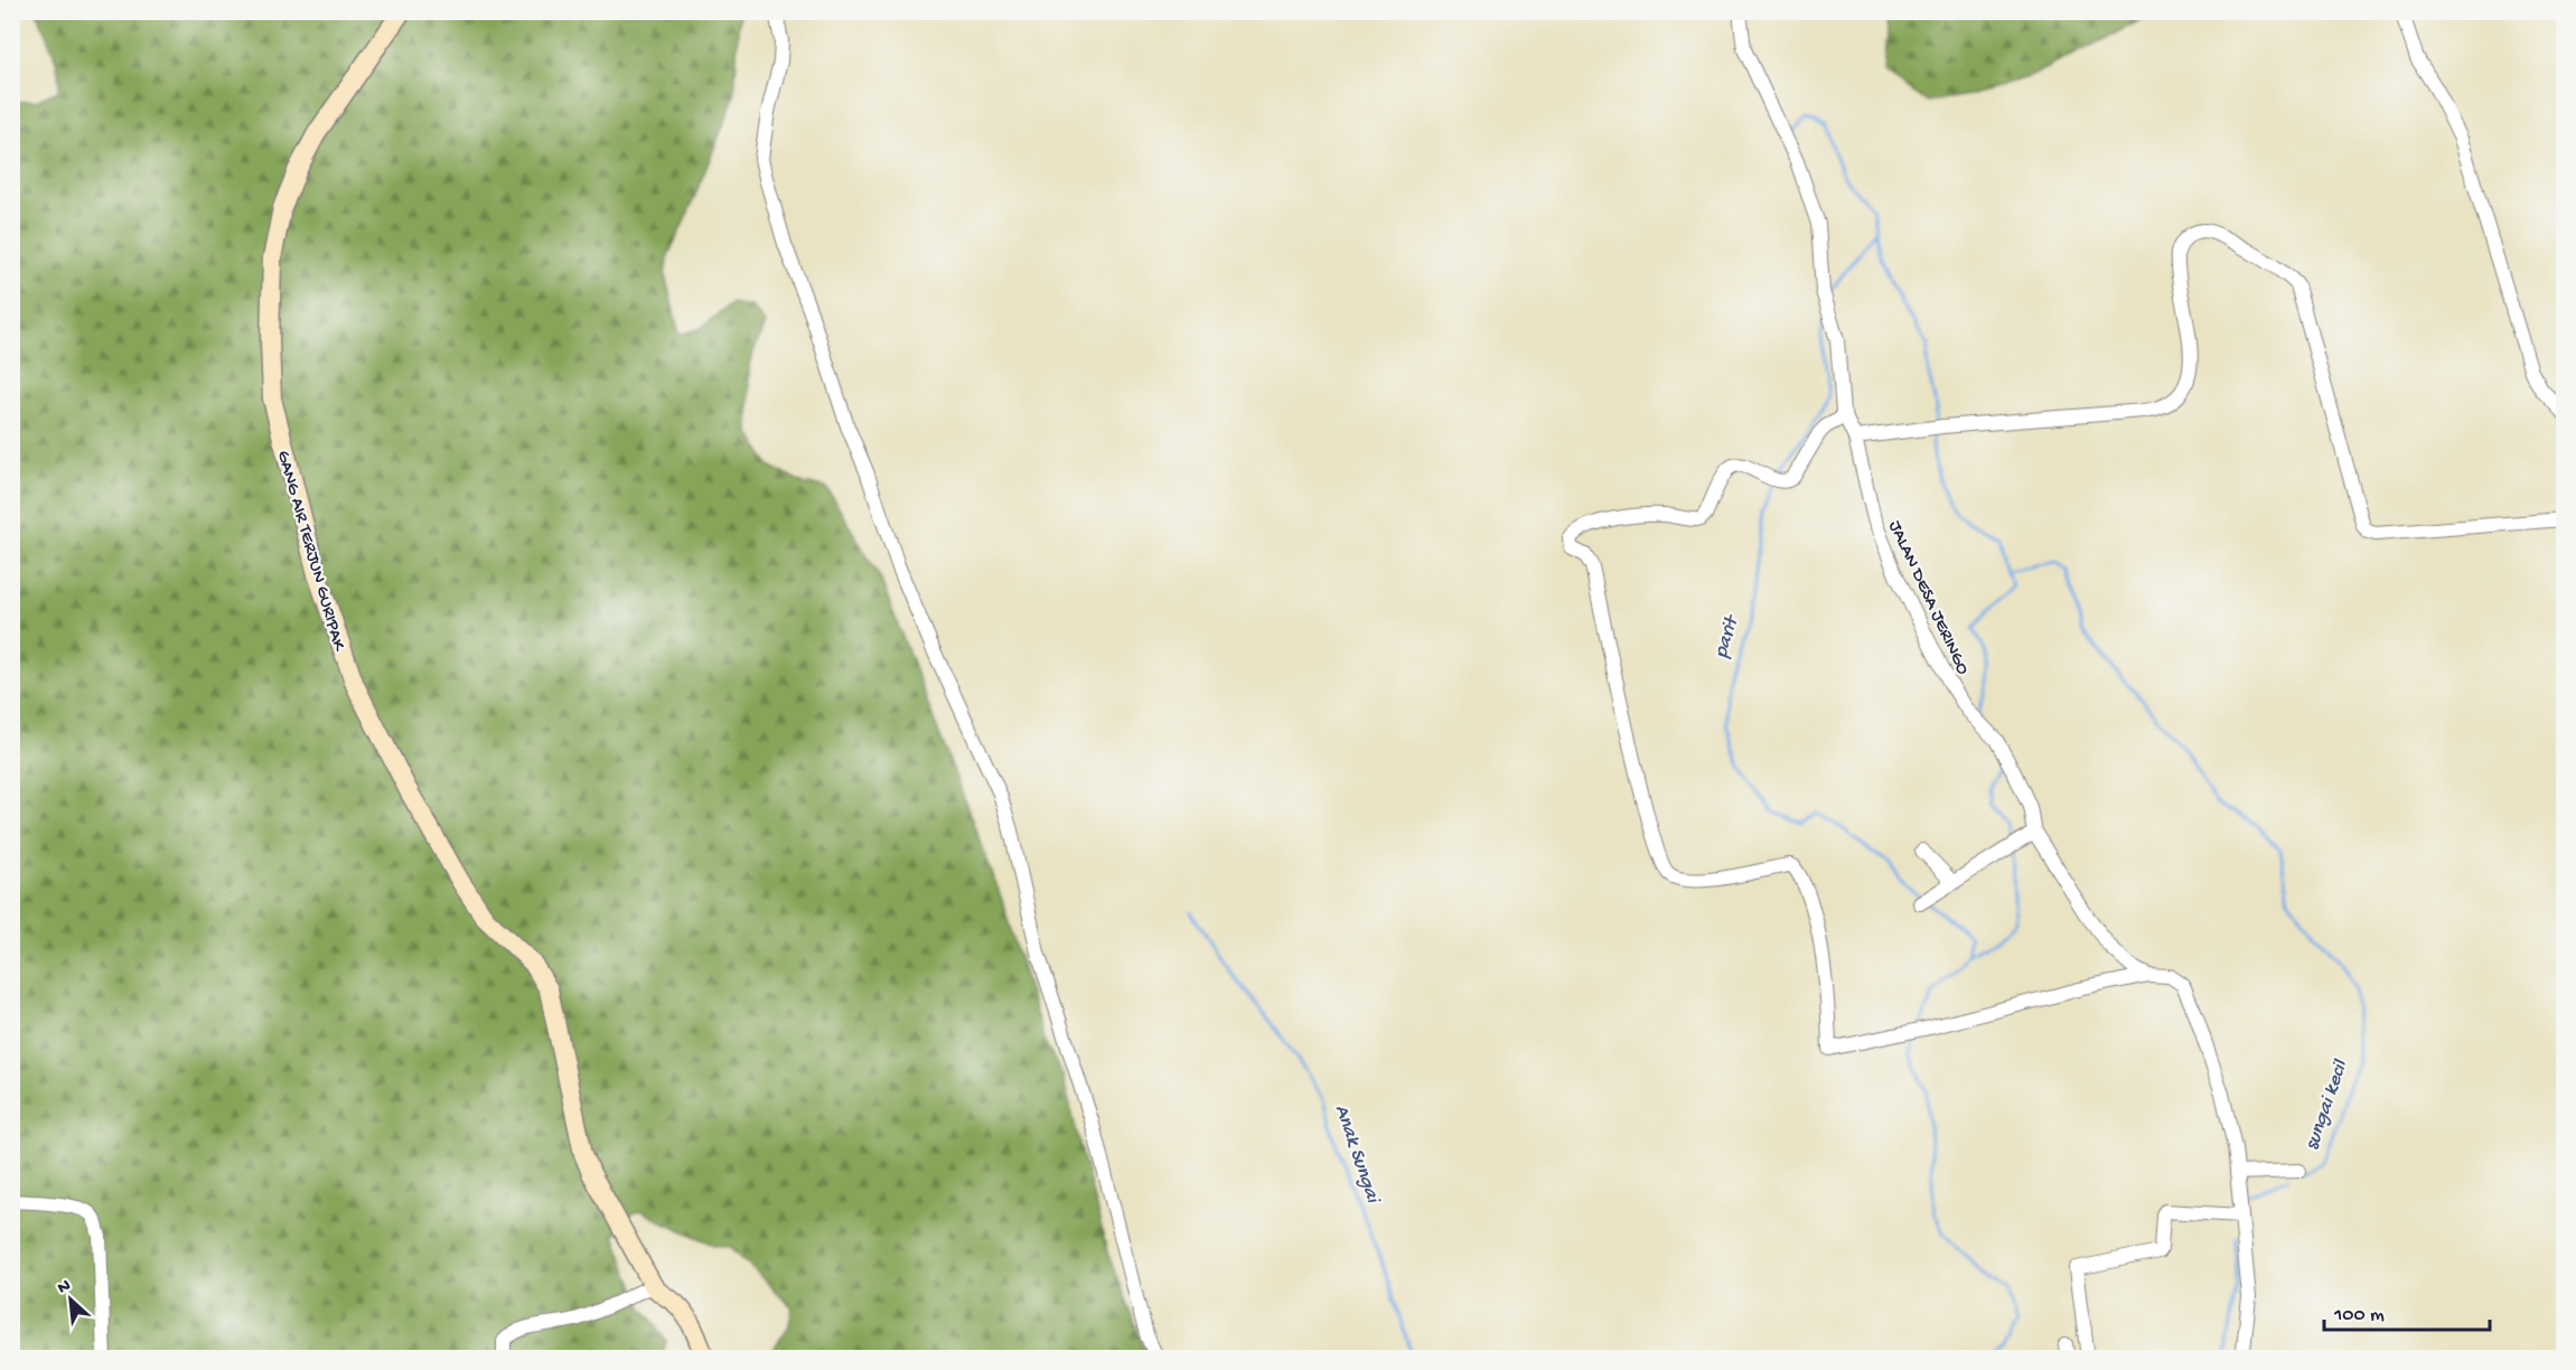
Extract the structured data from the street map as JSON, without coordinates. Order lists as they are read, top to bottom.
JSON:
{
  "streets": {
    "street": ["GANG AIR TERJUN GURIPAK", "JALAN DESA JERINGO"]
  },
  "water": ["parit", "sungai kecil", "Anak Sungai"],
  "scale_bar": "100 m",
  "north": "top left"
}
